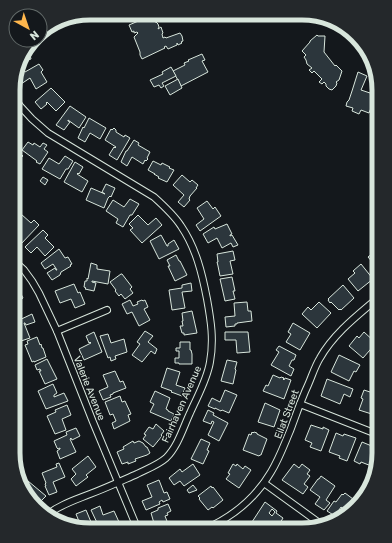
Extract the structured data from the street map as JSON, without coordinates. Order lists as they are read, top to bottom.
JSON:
{
  "streets": {
    "street": ["Valerie Avenue", "Fairhaven Avenue", "Eilat Street"]
  },
  "crossings": [
    ["Valerie Avenue", "Fairhaven Avenue"]
  ],
  "north": "bottom right"
}
